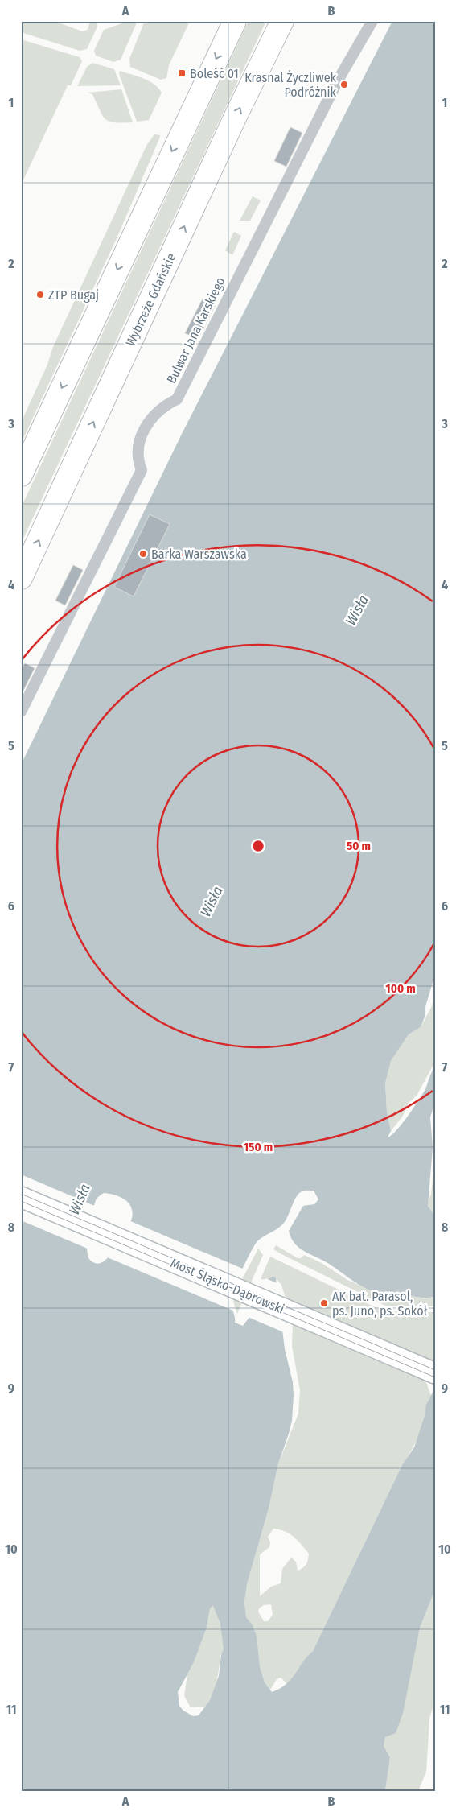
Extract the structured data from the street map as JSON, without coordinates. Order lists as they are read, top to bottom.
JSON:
{
  "streets": {
    "main road": ["Wybrzeże Gdańskie", "Most Śląsko-Dąbrowski"],
    "street": ["Bulwar Jana Karskiego"]
  },
  "water": ["Wisła"],
  "places": {
    "transit": ["Boleść 01"],
    "other": [
      "Krasnal Życzliwek Podróżnik",
      "ZTP Bugaj",
      "Barka Warszawska",
      "AK bat. Parasol, ps. Juno, ps. Sokół"
    ]
  },
  "grid": {
    "columns": ["A", "B"],
    "rows": [
      "1",
      "2",
      "3",
      "4",
      "5",
      "6",
      "7",
      "8",
      "9",
      "10",
      "11"
    ]
  },
  "rings": ["50 m", "100 m", "150 m"]
}
